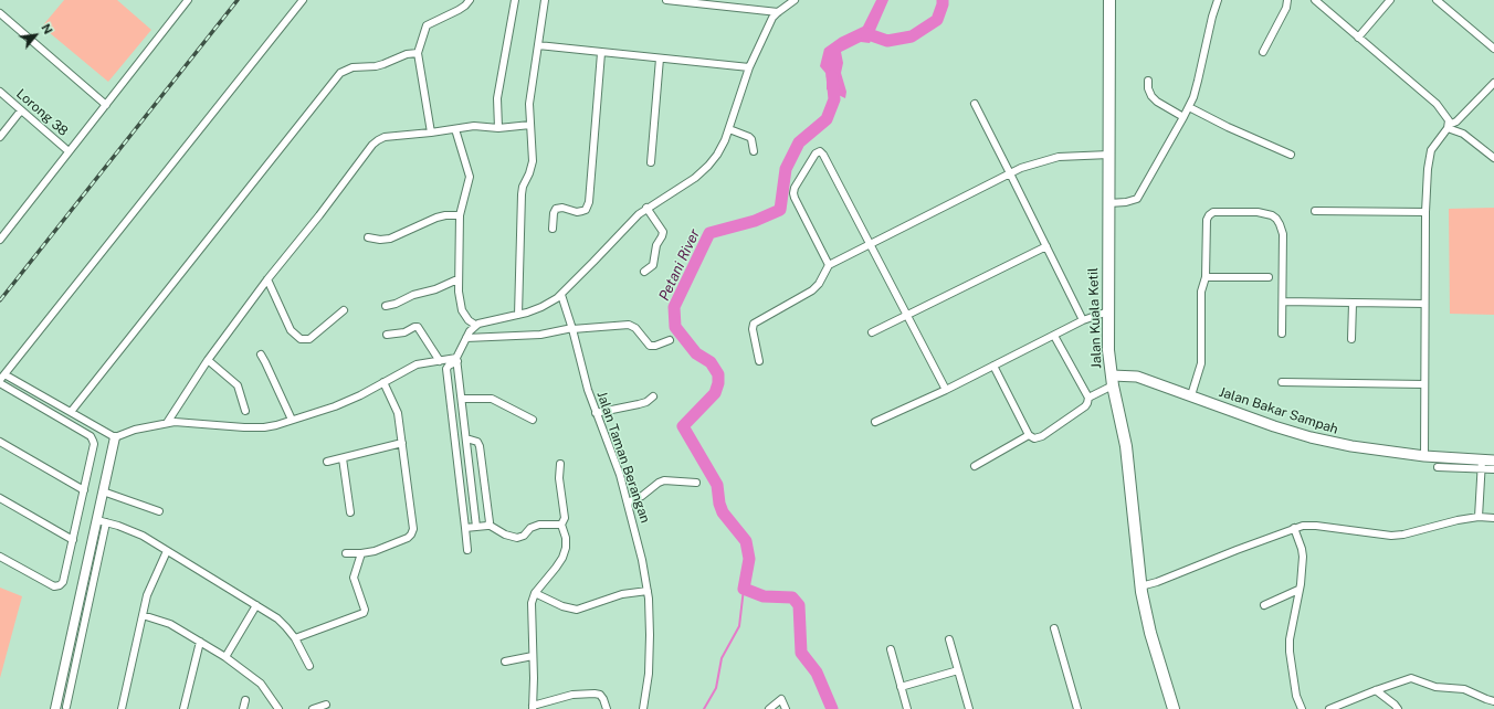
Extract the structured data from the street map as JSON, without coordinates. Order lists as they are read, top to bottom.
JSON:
{
  "streets": {
    "main road": ["Jalan Kuala Ketil", "Jalan Bakar Sampah"],
    "street": ["Lorong 38", "Jalan Taman Berangan"]
  },
  "crossings": [
    ["Jalan Kuala Ketil", "Jalan Bakar Sampah"]
  ],
  "water": ["Petani River"],
  "north": "top right"
}
